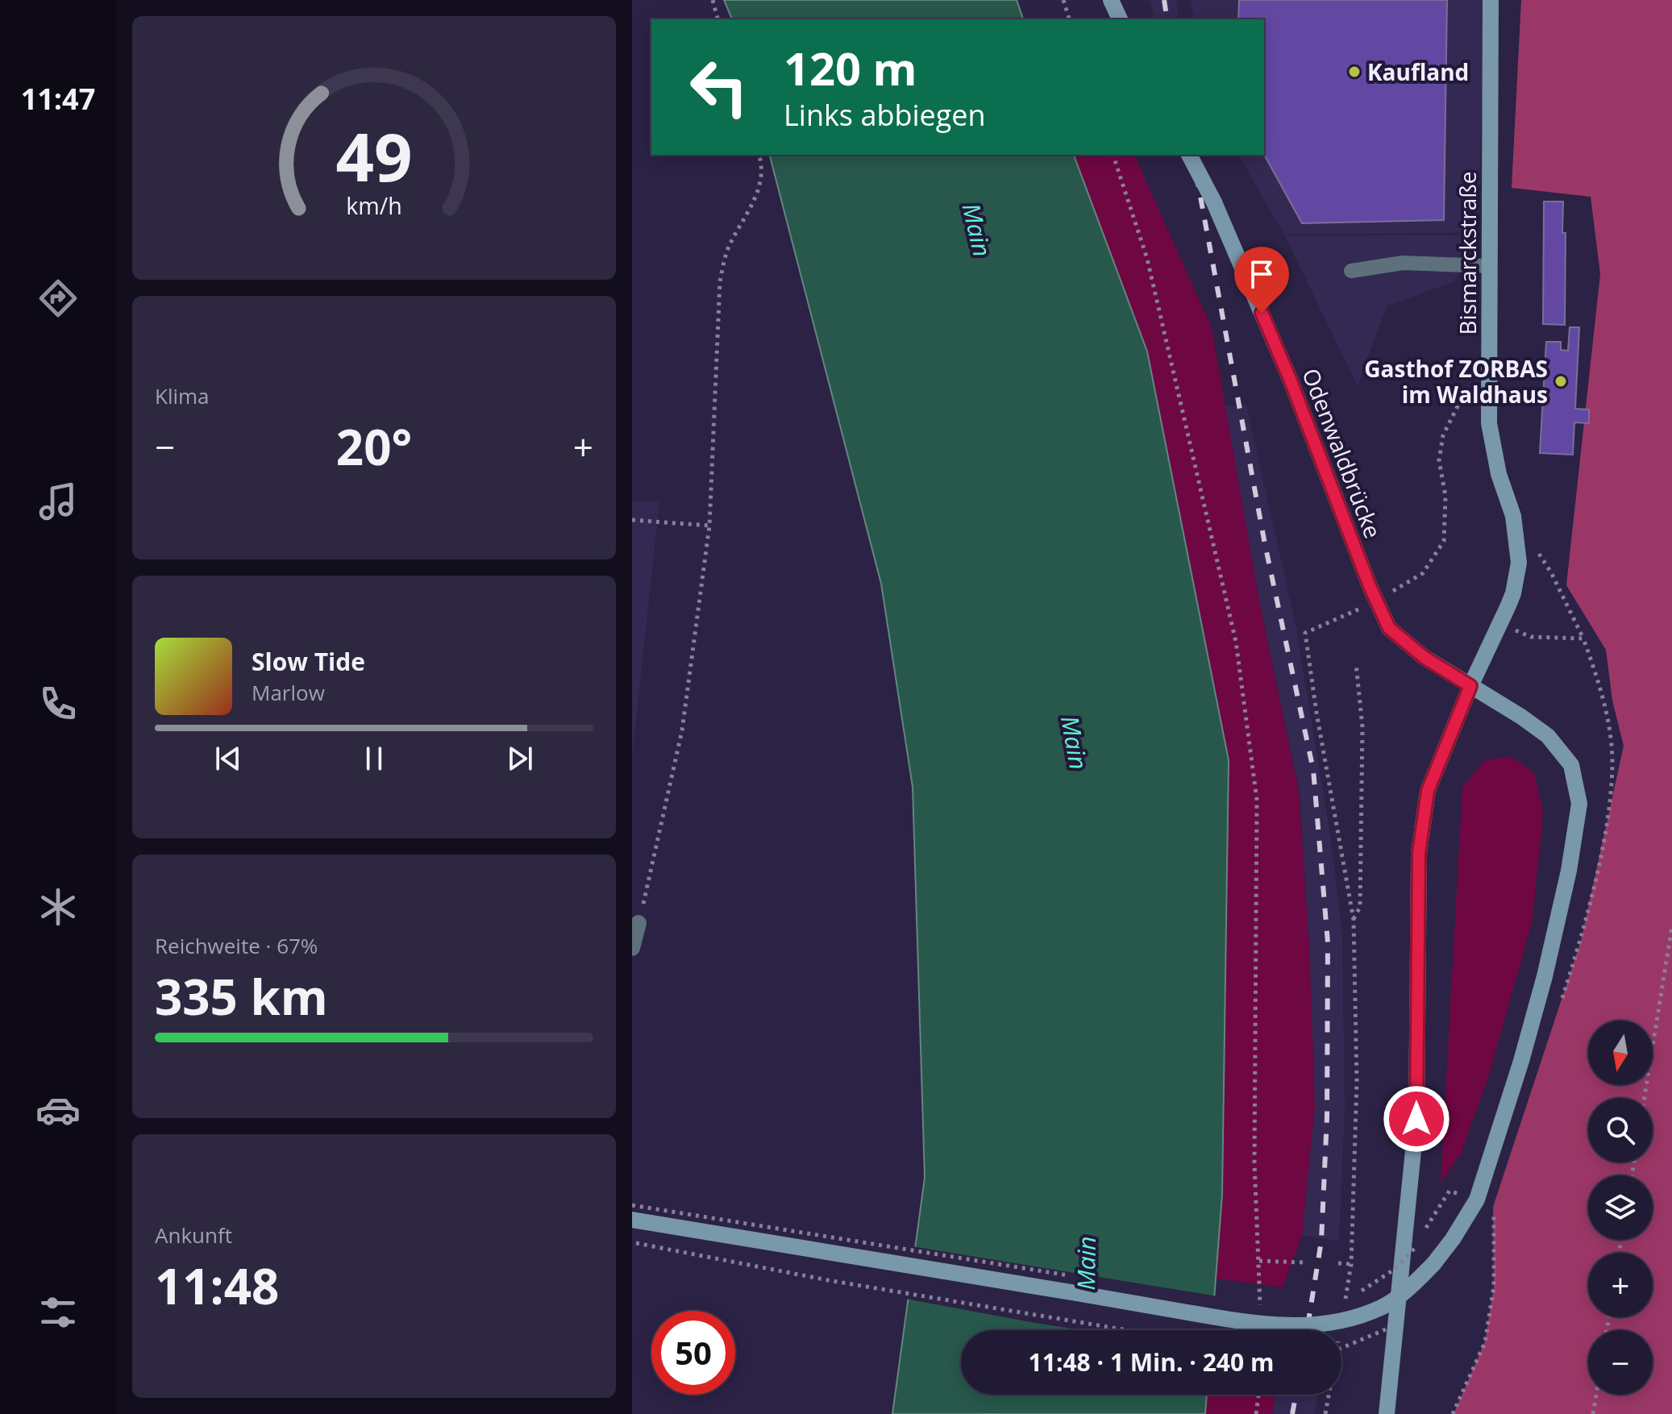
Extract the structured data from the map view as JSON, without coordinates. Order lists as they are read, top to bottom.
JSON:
{
  "streets": {
    "main road": ["Bismarckstraße", "Odenwaldbrücke"]
  },
  "crossings": [
    ["Bismarckstraße", "Odenwaldbrücke"]
  ],
  "water": ["Main"],
  "places": ["Kaufland", "Gasthof ZORBAS im Waldhaus"],
  "north": "bottom",
  "page": {
    "tabs": "11:47",
    "turn": ["120 m", "Links abbiegen"],
    "tile": [
      "Klima",
      ["Reichweite · 67%", "335 km"],
      ["Ankunft", "11:48"]
    ],
    "heat": ["−", "20°", "+"],
    "song": ["Slow Tide", "Marlow"],
    "map_buttons": ["+", "−"],
    "limit": "50",
    "trip": "11:48 · 1 Min. · 240 m",
    "gauge": ["49", "km/h"]
  }
}
